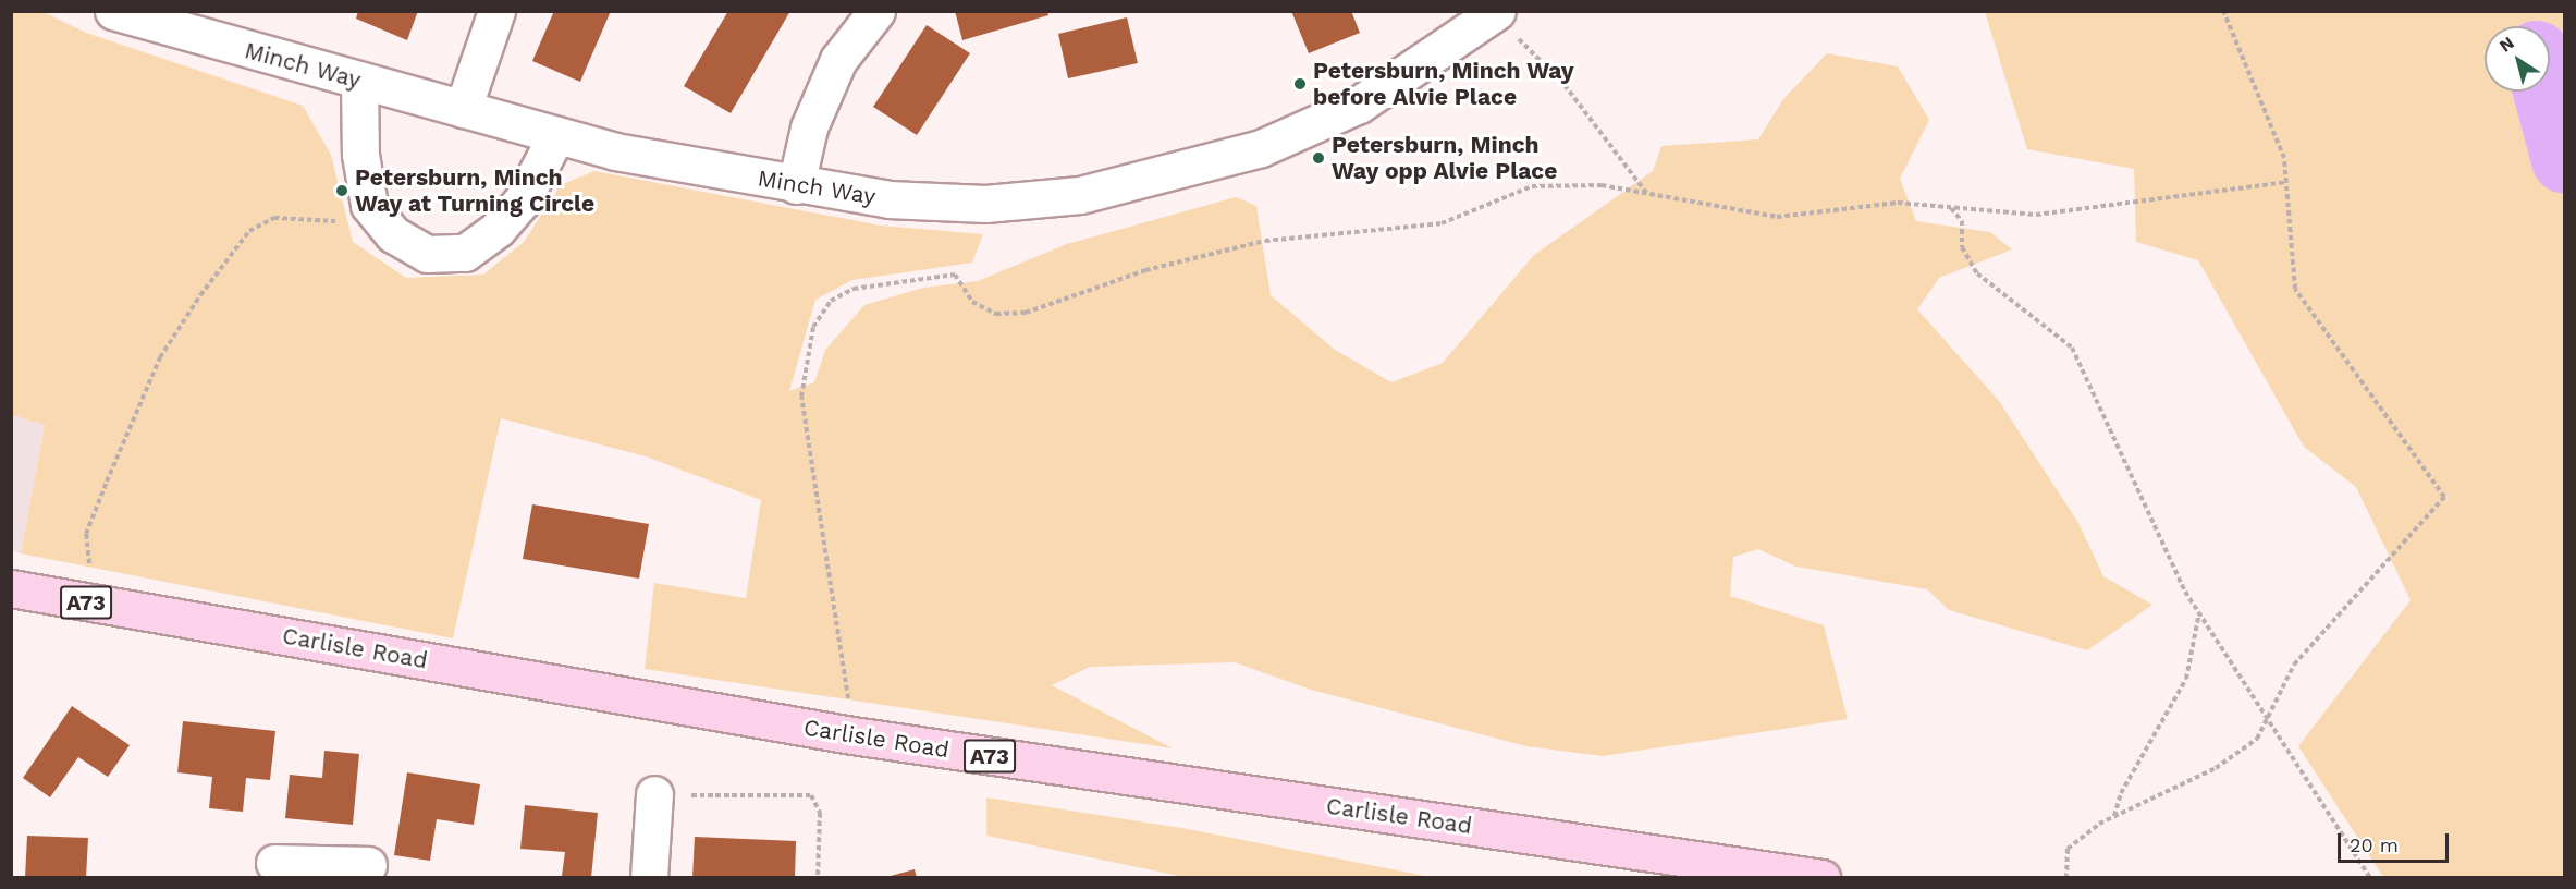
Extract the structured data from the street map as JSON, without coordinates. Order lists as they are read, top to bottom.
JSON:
{
  "streets": {
    "main road": ["A73", "Carlisle Road"],
    "street": ["Minch Way"]
  },
  "places": ["Petersburn, Minch Way before Alvie Place", "Petersburn, Minch Way opp Alvie Place", "Petersburn, Minch Way at Turning Circle"],
  "scale_bar": "20 m",
  "north": "top left"
}
